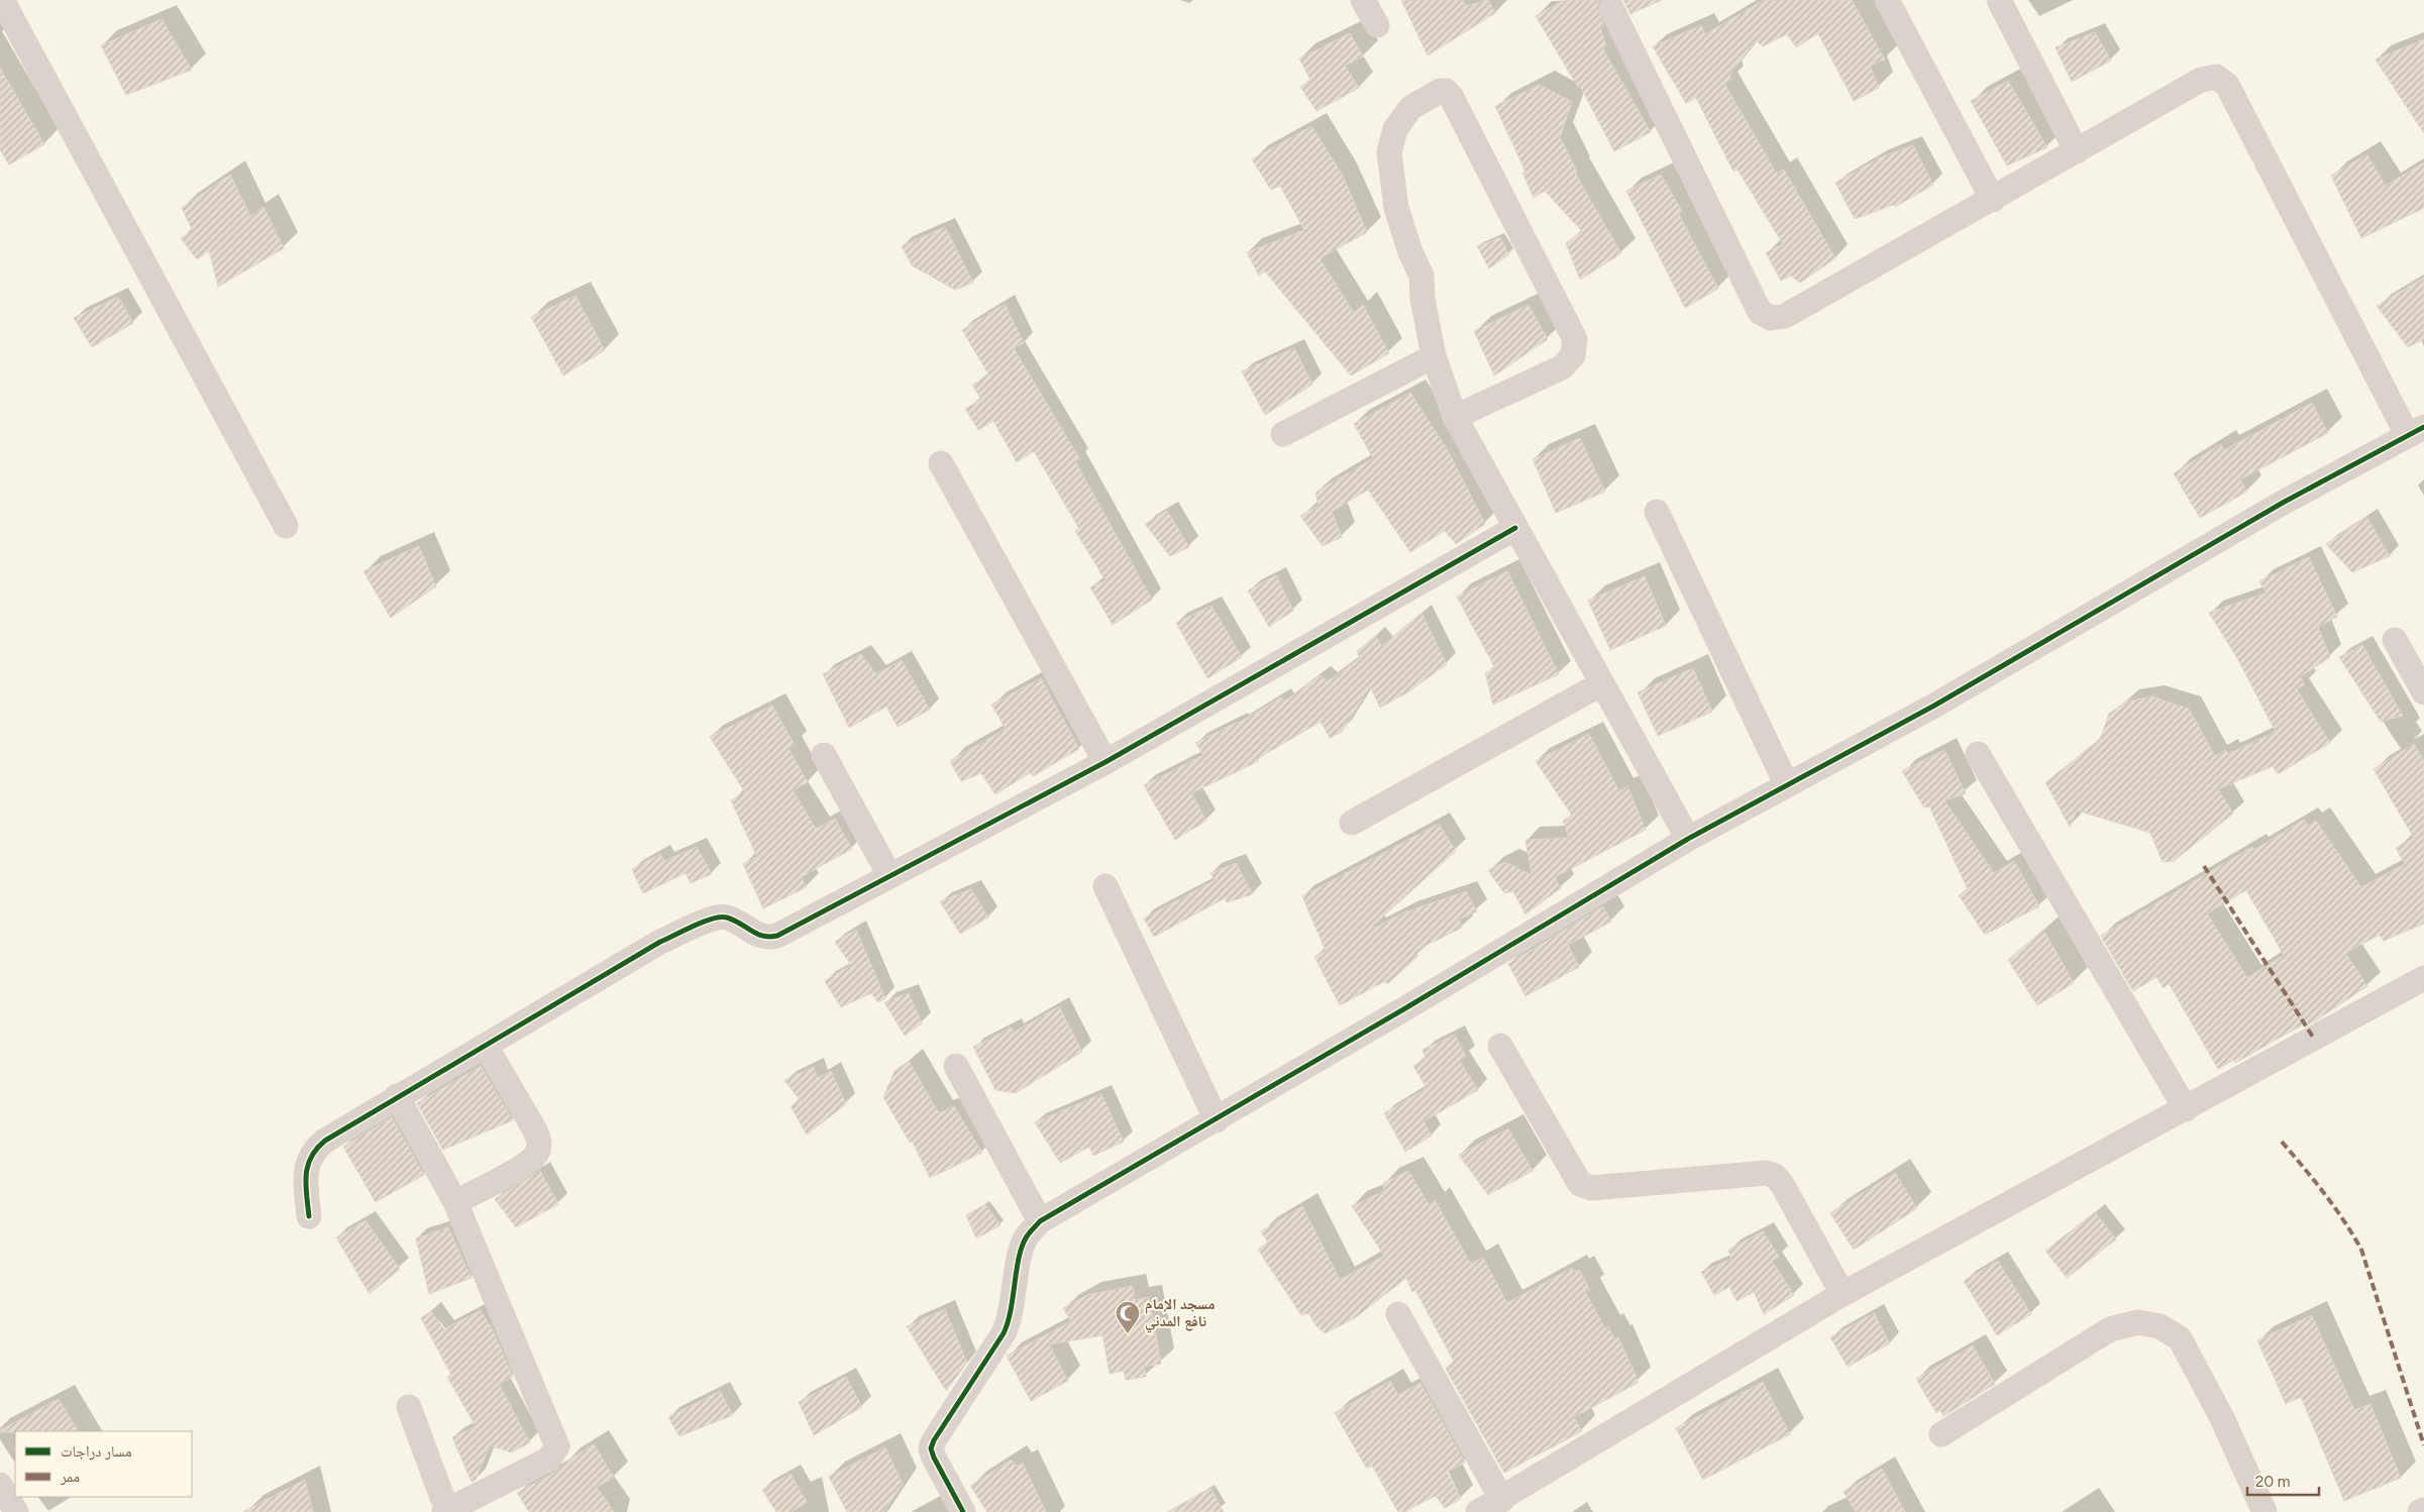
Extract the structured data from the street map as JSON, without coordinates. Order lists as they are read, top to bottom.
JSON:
{
  "places": {
    "mosque": ["مسجد الإمام نافع المدني"]
  },
  "legend": ["مسار دراجات", "ممر"],
  "scale_bar": "20 m"
}
